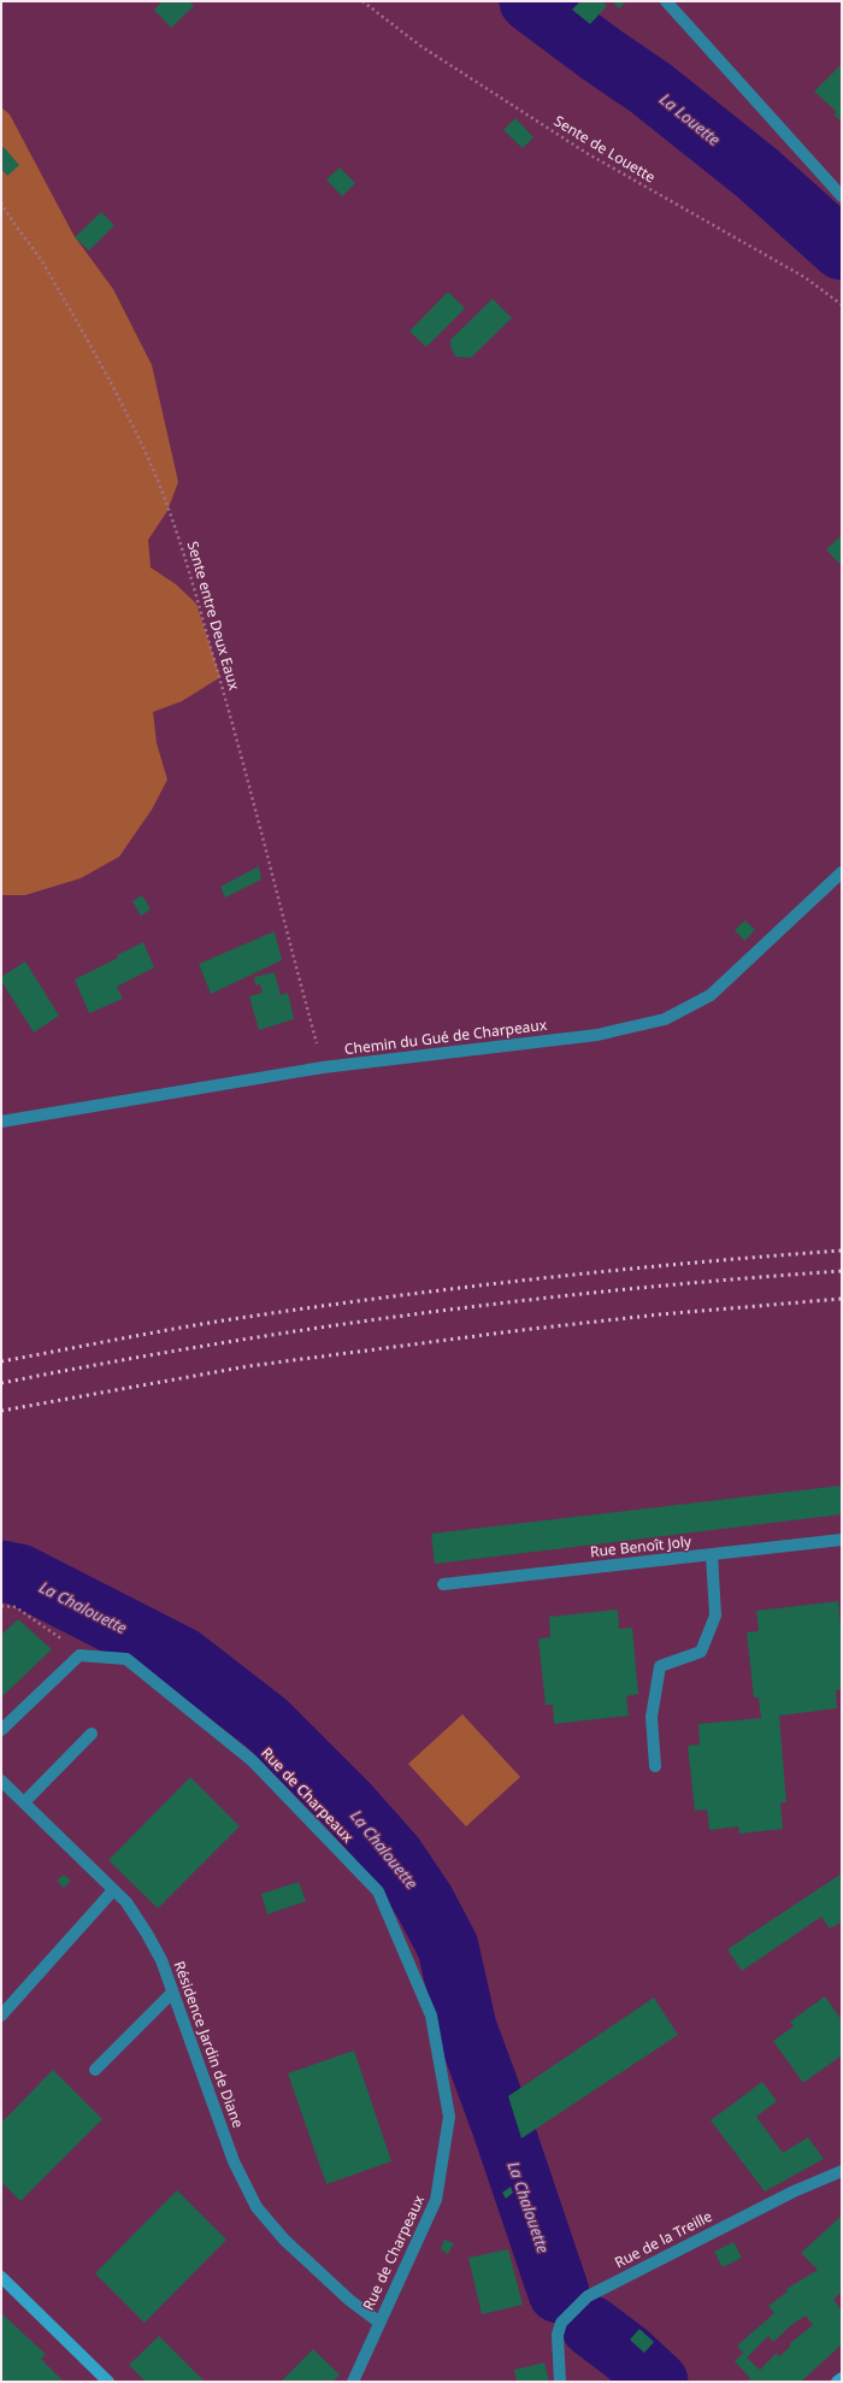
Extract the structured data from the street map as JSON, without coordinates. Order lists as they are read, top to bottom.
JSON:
{
  "streets": {
    "street": [
      "Chemin du Gué de Charpeaux",
      "Rue Benoît Joly",
      "Rue de Charpeaux",
      "Résidence Jardin de Diane",
      "Rue de la Treille"
    ],
    "path": ["Sente de Louette", "Sente entre Deux Eaux"]
  },
  "crossings": [
    ["Sente entre Deux Eaux", "Chemin du Gué de Charpeaux"],
    ["Rue de Charpeaux", "Résidence Jardin de Diane"]
  ],
  "water": ["La Louette", "La Chalouette"]
}
